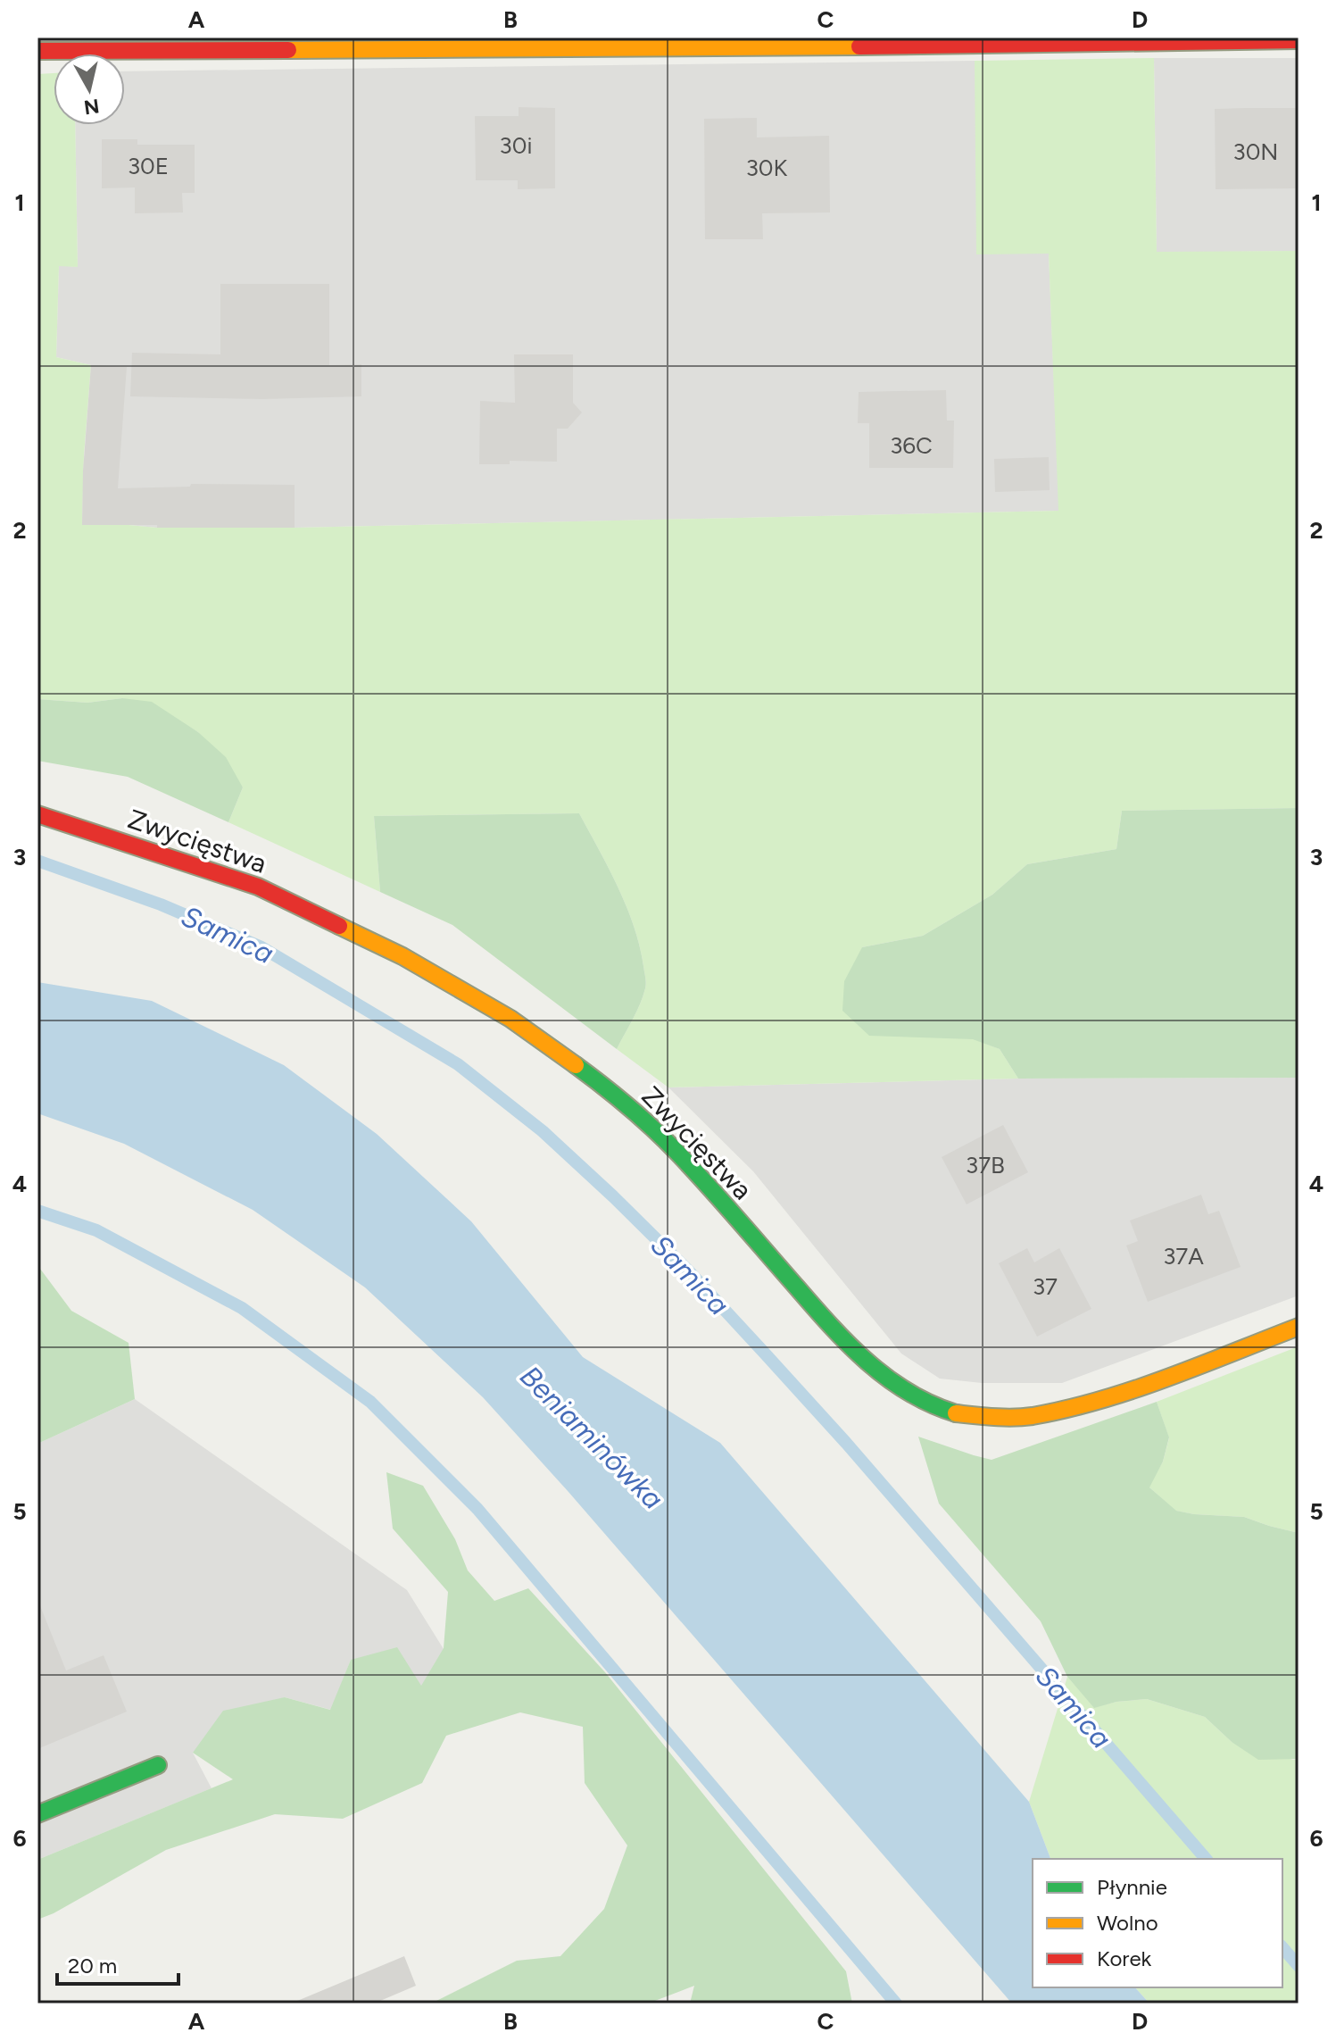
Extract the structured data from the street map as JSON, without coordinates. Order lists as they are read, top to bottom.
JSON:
{
  "streets": {
    "street": ["Zwycięstwa"]
  },
  "water": ["Samica", "Beniaminówka"],
  "house_numbers": [
    "30i",
    "30N",
    "30E",
    "30K",
    "36C",
    "37B",
    "37A",
    "37"
  ],
  "legend": ["Płynnie", "Wolno", "Korek"],
  "scale_bar": "20 m",
  "north": "bottom",
  "grid": {
    "columns": [
      "A",
      "B",
      "C",
      "D"
    ],
    "rows": [
      "1",
      "2",
      "3",
      "4",
      "5",
      "6"
    ]
  }
}
